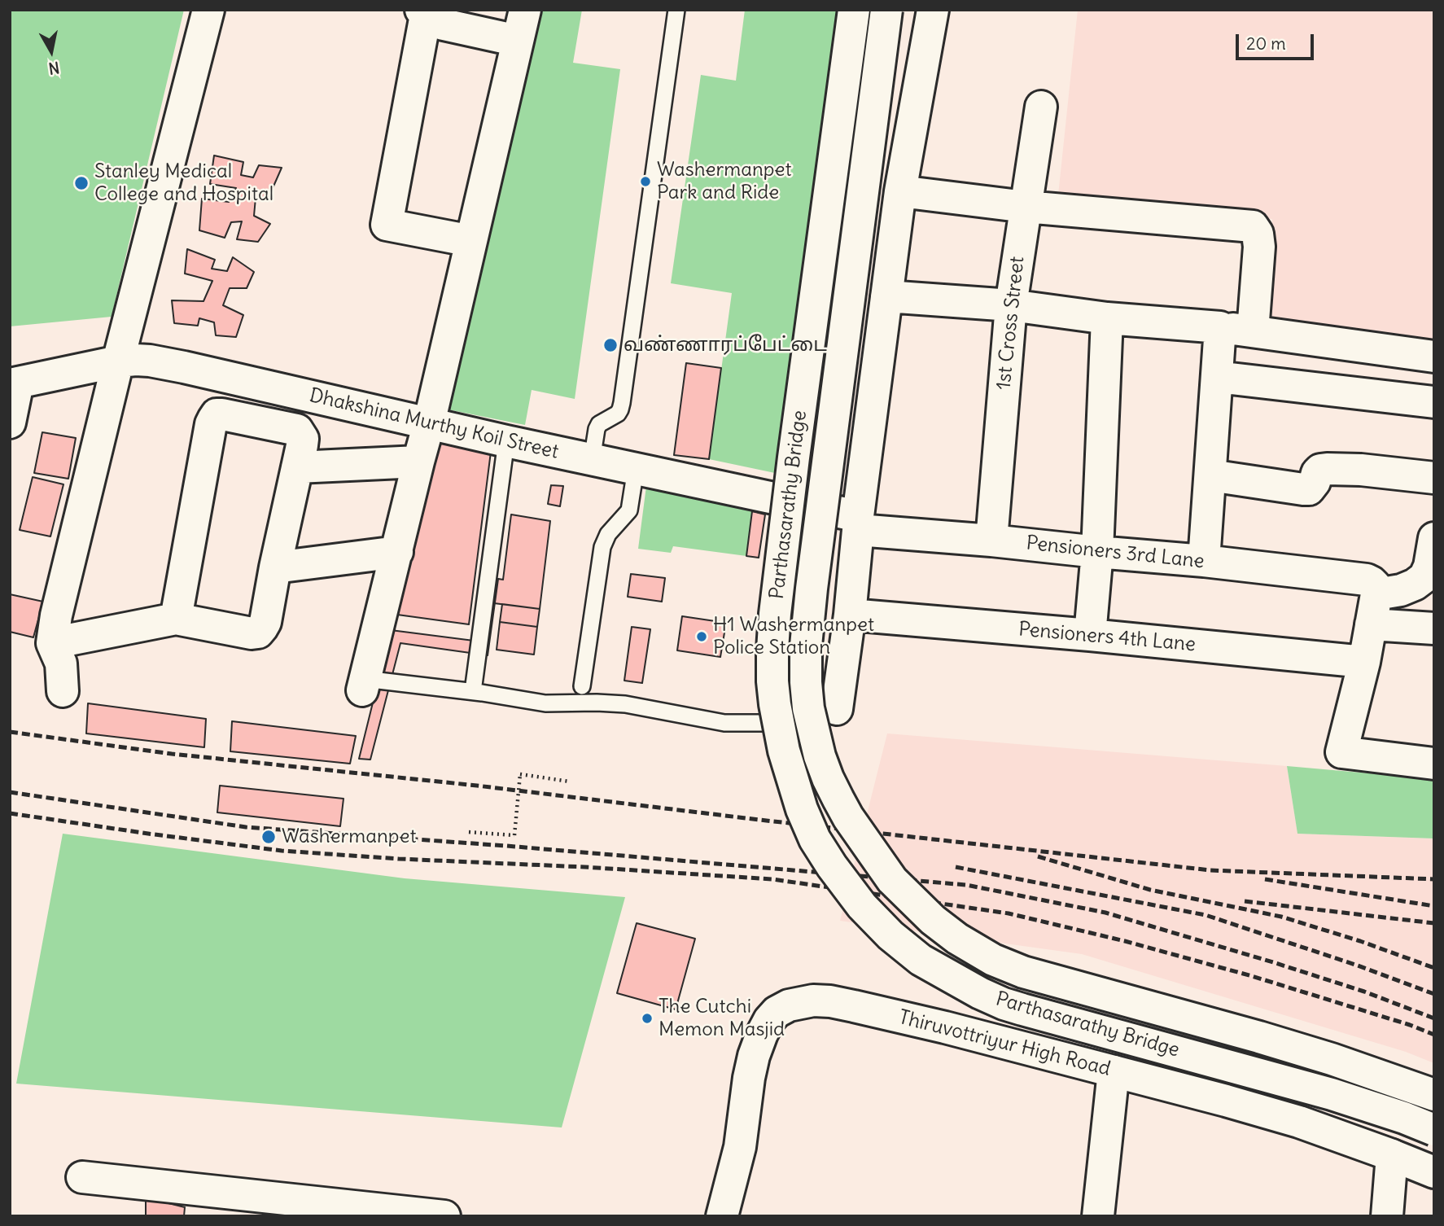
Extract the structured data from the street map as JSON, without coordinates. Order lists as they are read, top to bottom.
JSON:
{
  "streets": {
    "street": [
      "1st Cross Street",
      "Dhakshina Murthy Koil Street",
      "Parthasarathy Bridge",
      "Pensioners 3rd Lane",
      "Pensioners 4th Lane",
      "Thiruvottriyur High Road"
    ]
  },
  "crossings": [
    ["1st Cross Street", "Pensioners 3rd Lane"],
    ["Dhakshina Murthy Koil Street", "Pensioners 3rd Lane"]
  ],
  "places": [
    "Washermanpet Park and Ride",
    "Stanley Medical College and Hospital",
    "வண்ணாரப்பேட்டை",
    "H1 Washermanpet Police Station",
    "Washermanpet",
    "The Cutchi Memon Masjid"
  ],
  "scale_bar": "20 m",
  "north": "bottom"
}
